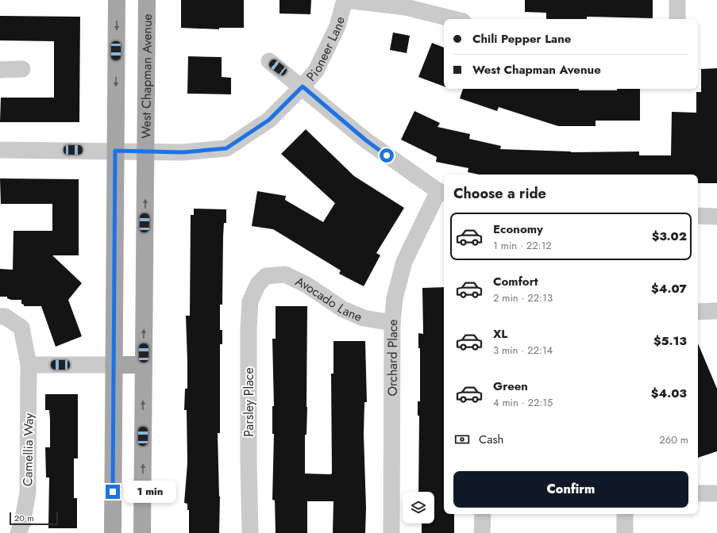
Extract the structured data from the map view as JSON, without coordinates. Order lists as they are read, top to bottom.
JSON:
{
  "streets": {
    "main road": ["West Chapman Avenue"],
    "street": [
      "Pioneer Lane",
      "Avocado Lane",
      "Orchard Place",
      "Parsley Place",
      "Camellia Way"
    ]
  },
  "crossings": [
    ["Pioneer Lane", "West Chapman Avenue"],
    ["Avocado Lane", "Orchard Place"],
    ["Avocado Lane", "Parsley Place"]
  ],
  "scale_bar": "20 m",
  "page": {
    "banner": ["Chili Pepper Lane", "West Chapman Avenue"],
    "heading": "Choose a ride",
    "list": [
      {
        "name": "Economy",
        "note": "1 min · 22:12",
        "value": "$3.02"
      },
      {
        "name": "Comfort",
        "note": "2 min · 22:13",
        "value": "$4.07"
      },
      {
        "name": "XL",
        "note": "3 min · 22:14",
        "value": "$5.13"
      },
      {
        "name": "Green",
        "note": "4 min · 22:15",
        "value": "$4.03"
      }
    ],
    "pay": ["Cash", "260 m"],
    "buttons": "Confirm",
    "bubble": "1 min",
    "scale": "20 m"
  }
}
